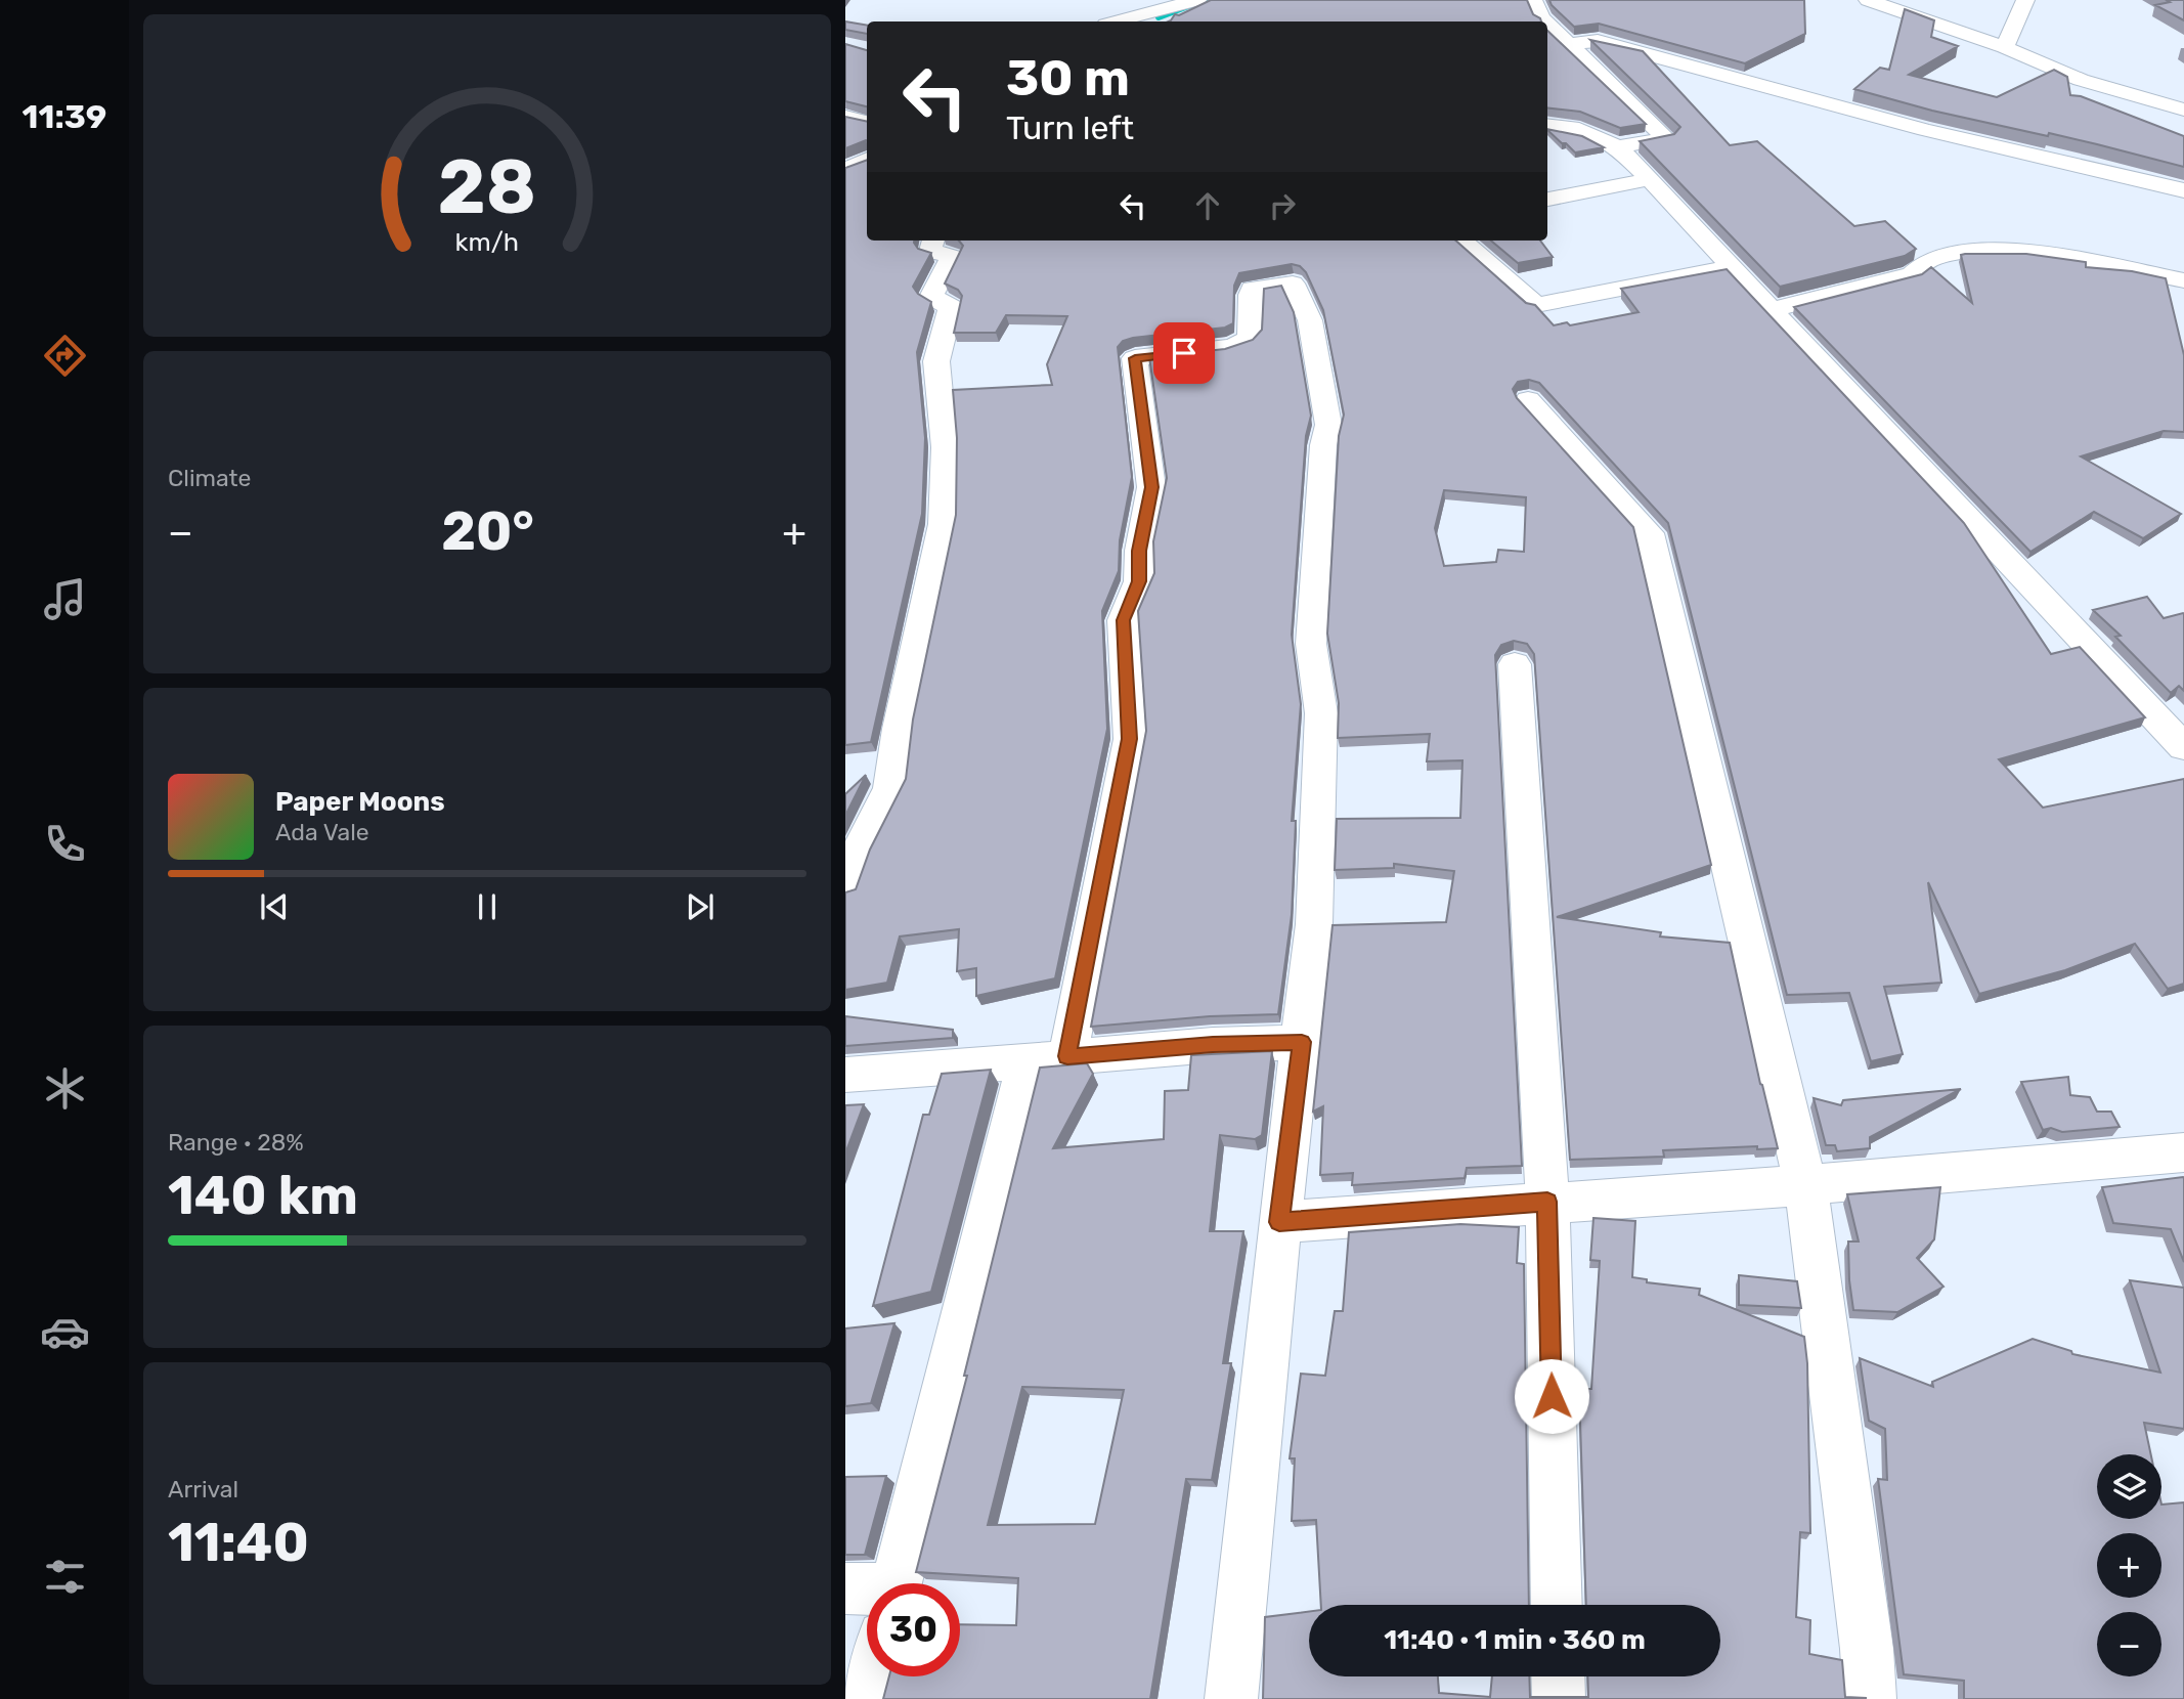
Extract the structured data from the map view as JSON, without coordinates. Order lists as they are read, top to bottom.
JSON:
{
  "page": {
    "tabs": "11:39",
    "turn": ["30 m", "Turn left"],
    "tile": [
      "Climate",
      ["Range · 28%", "140 km"],
      ["Arrival", "11:40"]
    ],
    "heat": ["−", "20°", "+"],
    "song": ["Paper Moons", "Ada Vale"],
    "map_buttons": ["+", "−"],
    "limit": "30",
    "trip": "11:40 · 1 min · 360 m",
    "gauge": ["28", "km/h"]
  }
}
